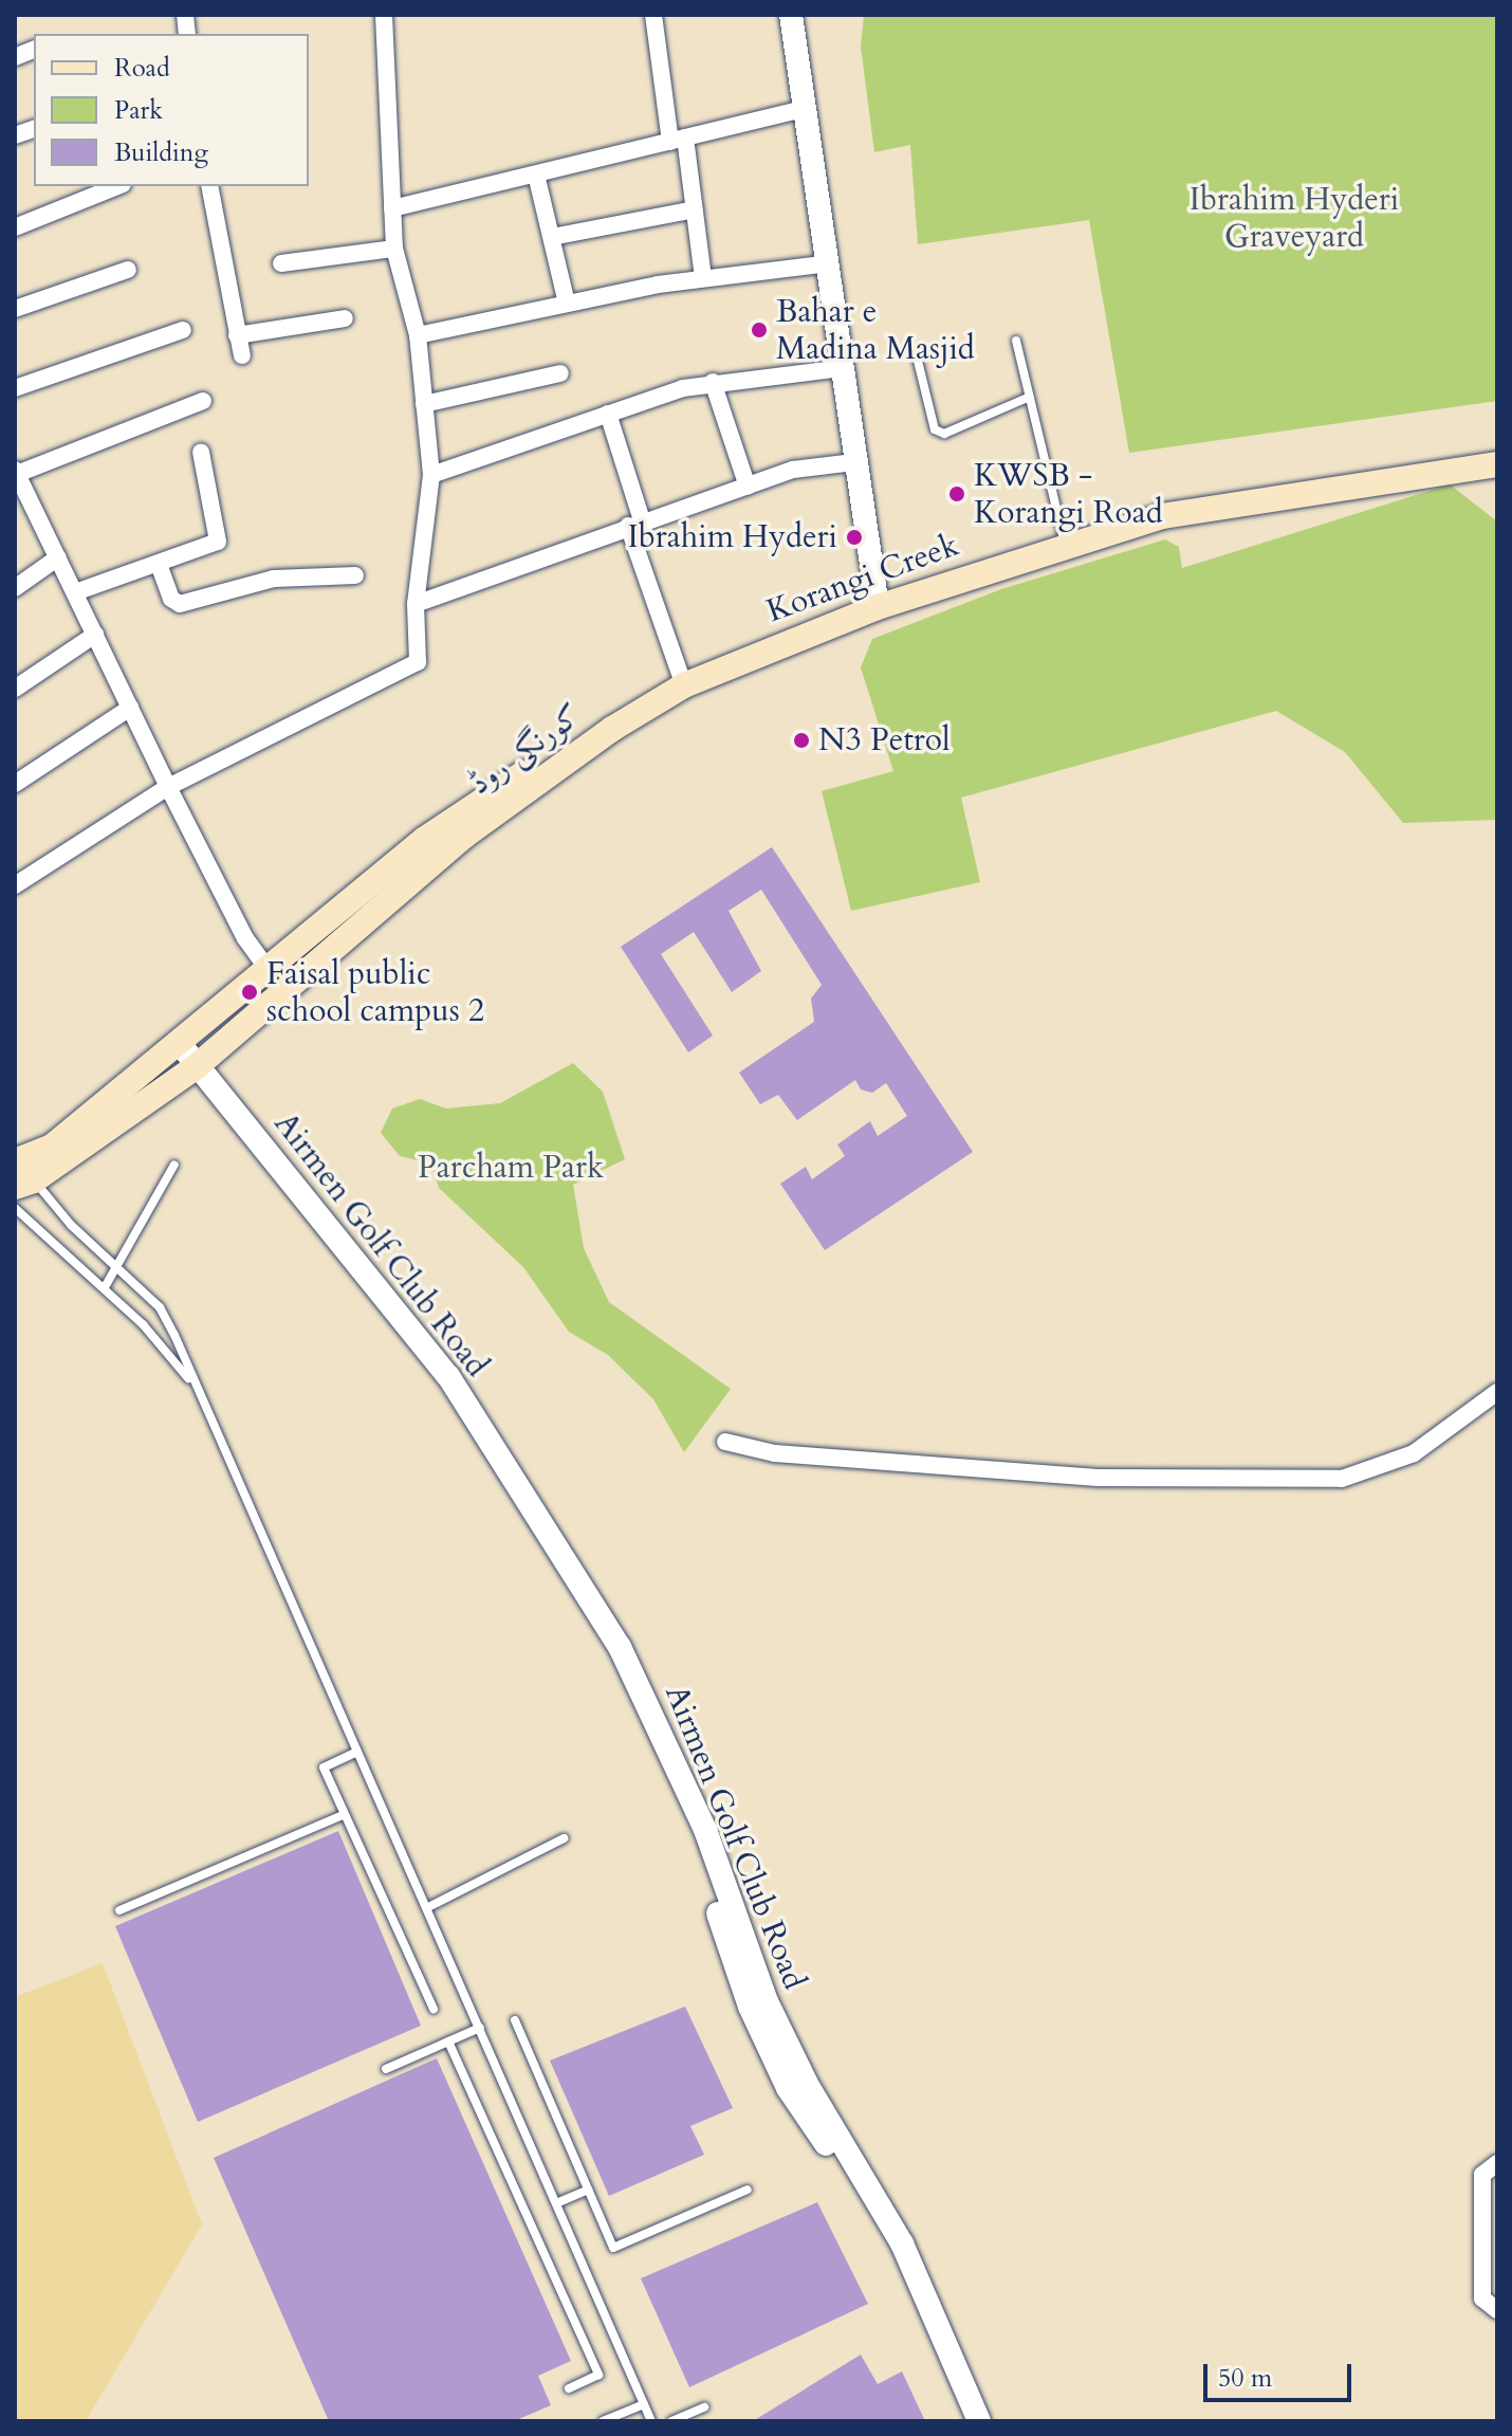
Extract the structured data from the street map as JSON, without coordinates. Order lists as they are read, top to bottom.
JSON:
{
  "streets": {
    "main road": ["Korangi Creek", "کورنگی روڈ"],
    "street": ["Airmen Golf Club Road"]
  },
  "crossings": [
    ["Korangi Creek", "کورنگی روڈ"],
    ["کورنگی روڈ", "Airmen Golf Club Road"]
  ],
  "parks": ["Ibrahim Hyderi Graveyard", "Parcham Park"],
  "places": [
    "Bahar e Madina Masjid",
    "KWSB - Korangi Road",
    "Ibrahim Hyderi",
    "N3 Petrol",
    "Faisal public school campus 2"
  ],
  "legend": ["Road", "Park", "Building"],
  "scale_bar": "50 m"
}
